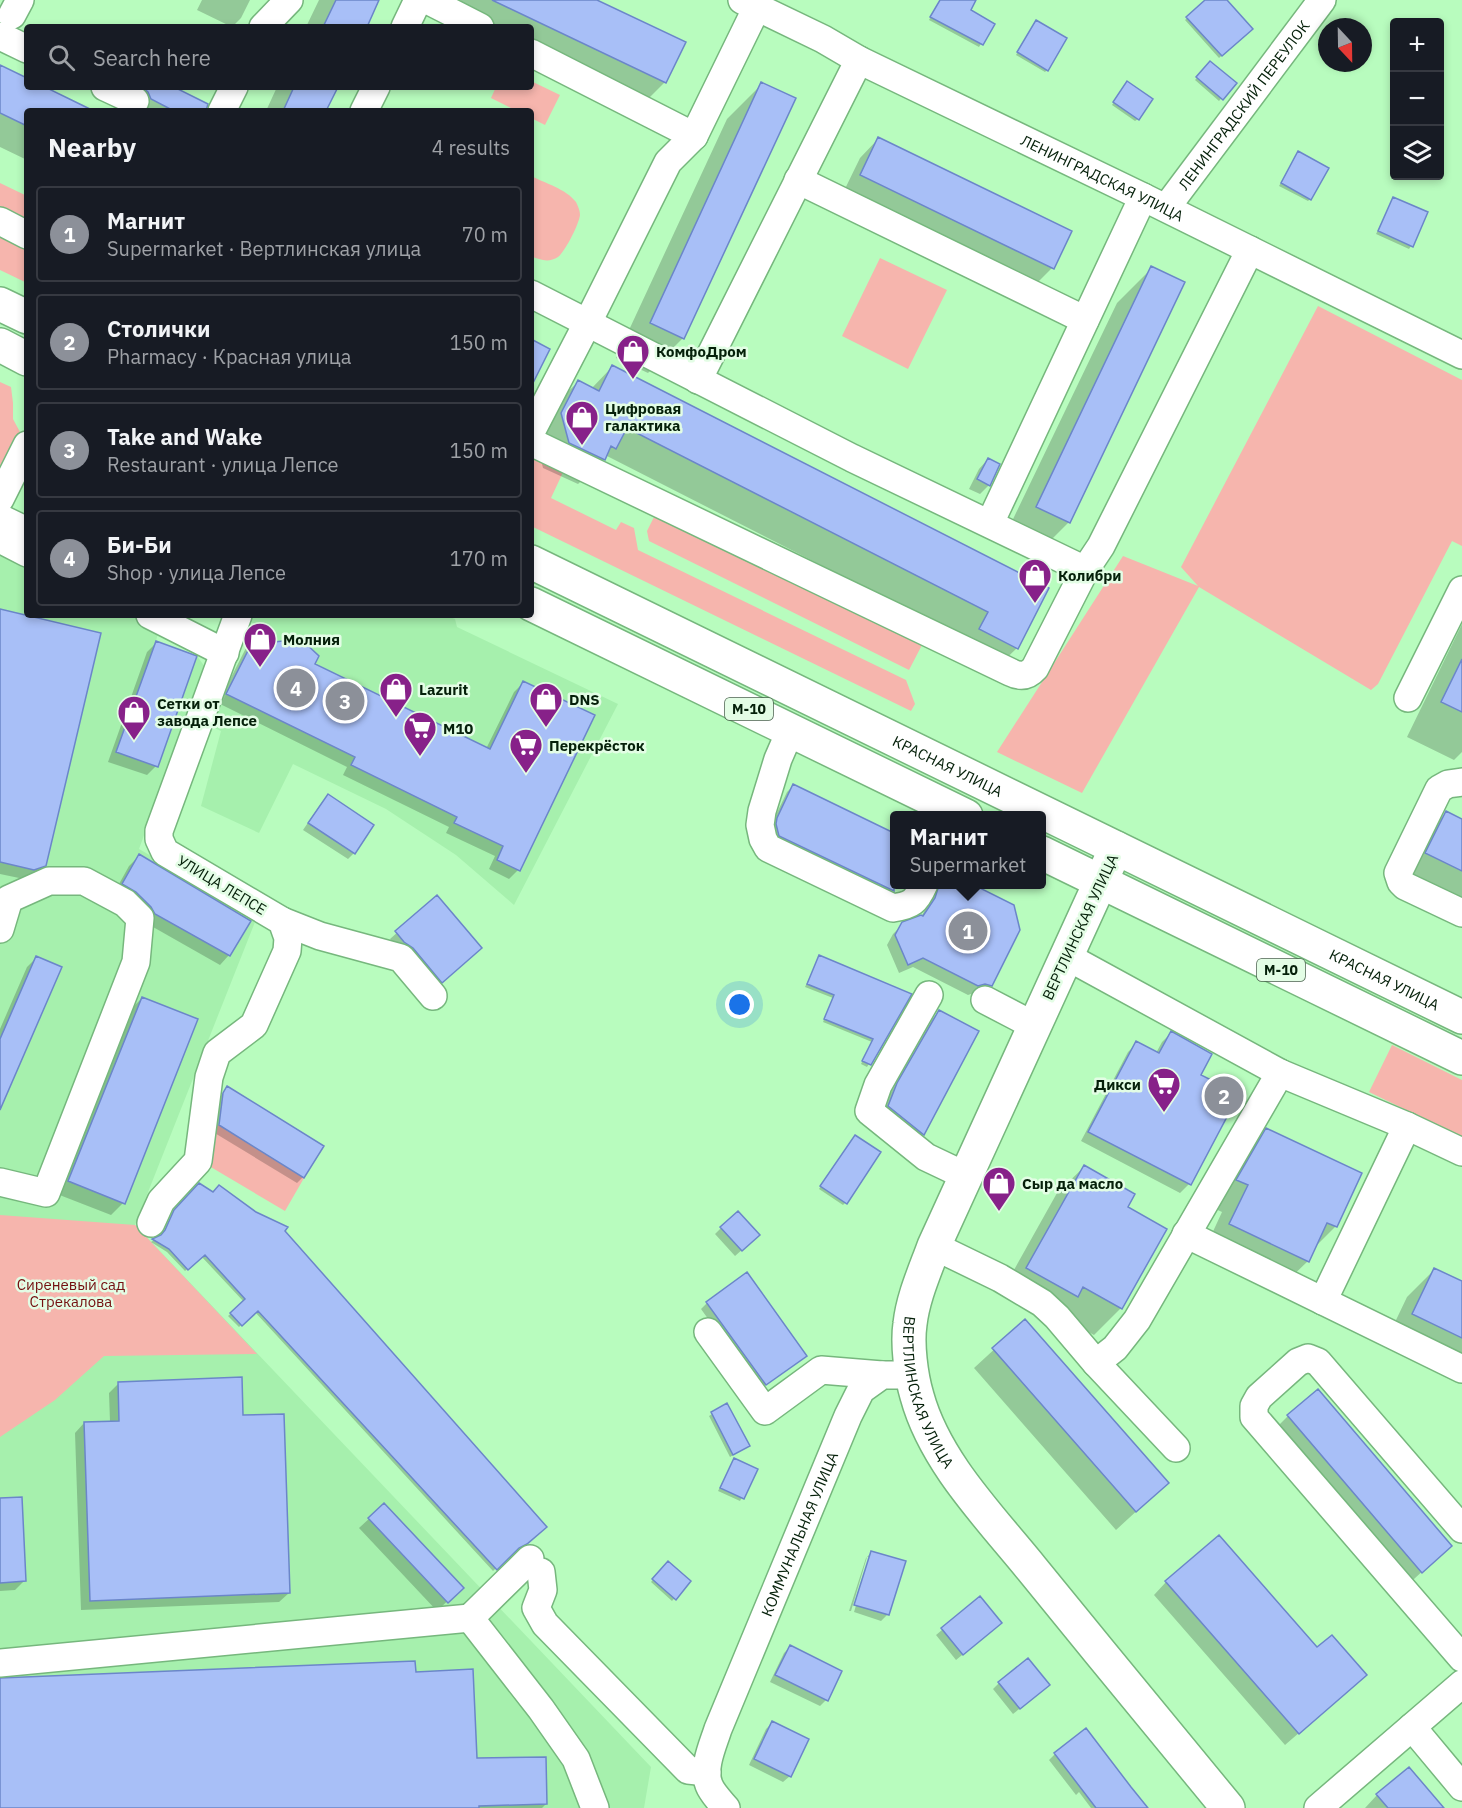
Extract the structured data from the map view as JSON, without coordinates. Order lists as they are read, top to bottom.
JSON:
{
  "streets": {
    "main road": ["М-10", "КРАСНАЯ УЛИЦА", "ВЕРТЛИНСКАЯ УЛИЦА"],
    "street": [
      "ЛЕНИНГРАДСКИЙ ПЕРЕУЛОК",
      "ЛЕНИНГРАДСКАЯ УЛИЦА",
      "УЛИЦА ЛЕПСЕ",
      "КОММУНАЛЬНАЯ УЛИЦА"
    ]
  },
  "crossings": [
    ["ЛЕНИНГРАДСКИЙ ПЕРЕУЛОК", "ЛЕНИНГРАДСКАЯ УЛИЦА"],
    ["М-10", "ВЕРТЛИНСКАЯ УЛИЦА"],
    ["КРАСНАЯ УЛИЦА", "ВЕРТЛИНСКАЯ УЛИЦА"],
    ["ВЕРТЛИНСКАЯ УЛИЦА", "КОММУНАЛЬНАЯ УЛИЦА"]
  ],
  "parks": ["Сиреневый сад Стрекалова"],
  "places": {
    "shop": [
      "КомфоДром",
      "Цифровая галактика",
      "Колибри",
      "Молния",
      "Lazurit",
      "DNS",
      "Сетки от завода Лепсе",
      "Сыр да масло"
    ],
    "supermarket": ["М10", "Перекрёсток", "Дикси"]
  },
  "north": "bottom",
  "page": {
    "map_buttons": ["+", "−"],
    "search": "Search here",
    "heading": ["Nearby", "4 results"],
    "list": [
      {
        "mark": "1",
        "name": "Магнит",
        "note": "Supermarket · Вертлинская улица",
        "value": "70 m"
      },
      {
        "mark": "2",
        "name": "Столички",
        "note": "Pharmacy · Красная улица",
        "value": "150 m"
      },
      {
        "mark": "3",
        "name": "Take and Wake",
        "note": "Restaurant · улица Лепсе",
        "value": "150 m"
      },
      {
        "mark": "4",
        "name": "Би-Би",
        "note": "Shop · улица Лепсе",
        "value": "170 m"
      }
    ],
    "pins": [
      "4",
      "3",
      "1",
      "2"
    ],
    "popup": ["Магнит", "Supermarket"]
  }
}
